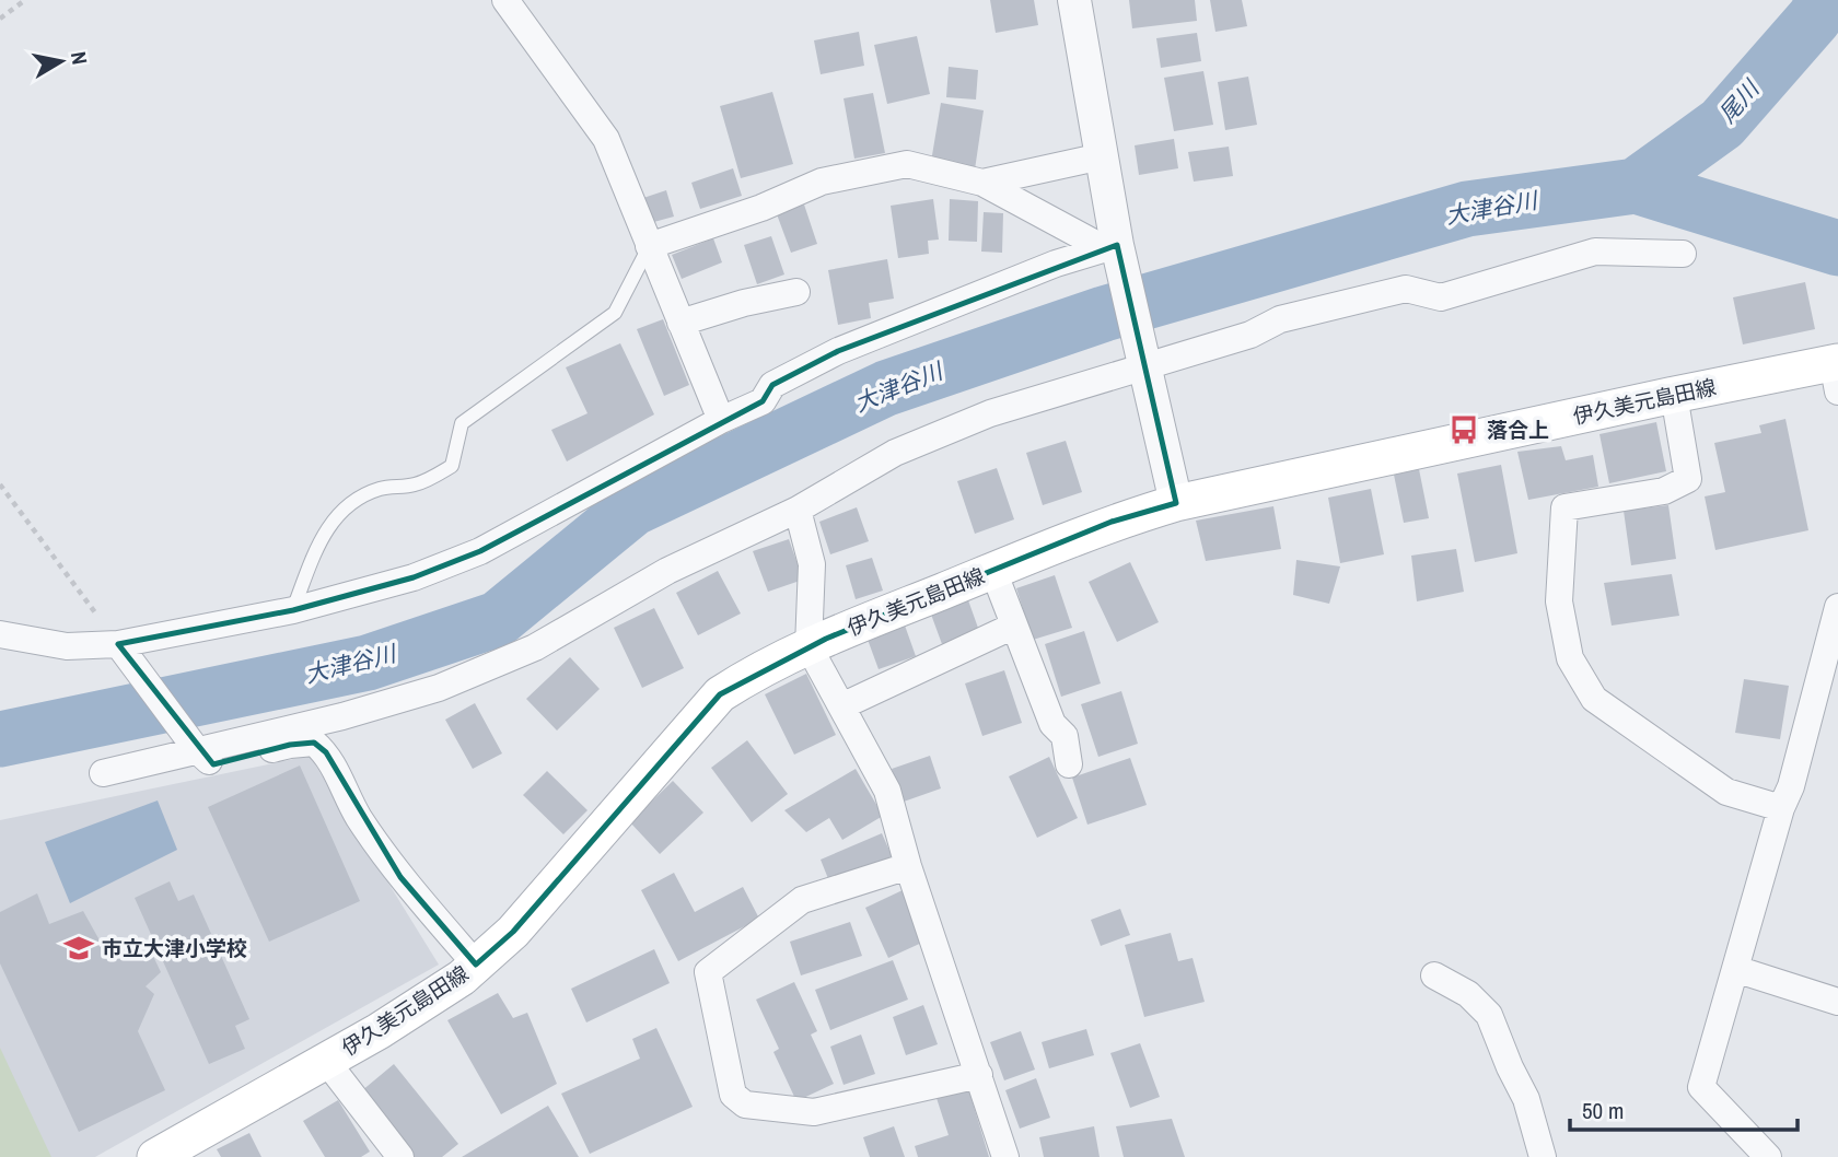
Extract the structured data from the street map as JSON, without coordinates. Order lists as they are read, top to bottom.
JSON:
{
  "streets": {
    "main road": ["伊久美元島田線"]
  },
  "water": ["尾川", "大津谷川"],
  "places": {
    "bus stop": ["落合上"],
    "school or university": ["市立大津小学校"]
  },
  "scale_bar": "50 m",
  "north": "right"
}
